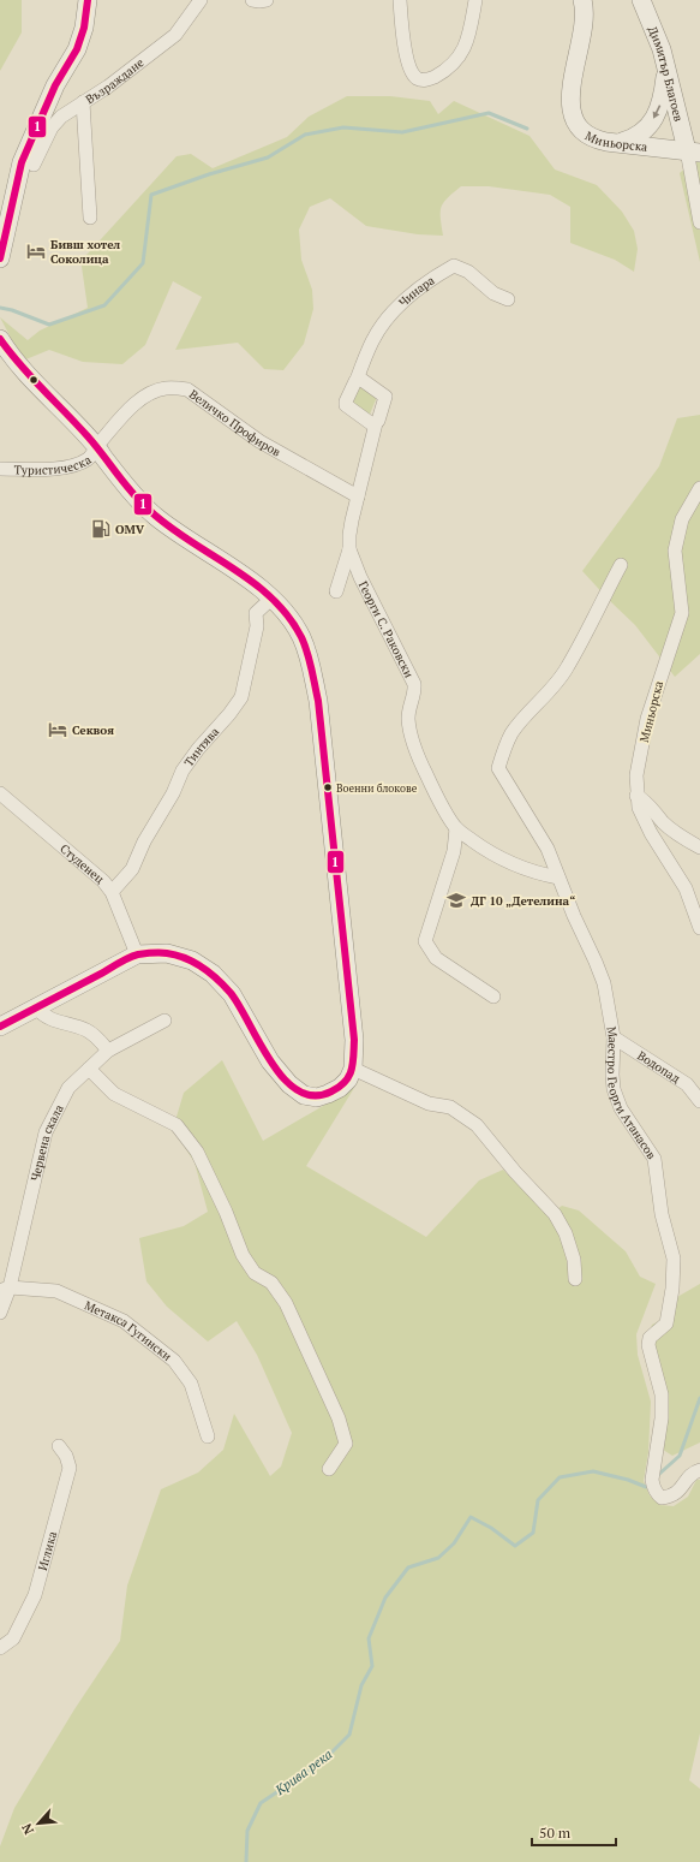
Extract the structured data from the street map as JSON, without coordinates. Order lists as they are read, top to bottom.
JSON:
{
  "streets": {
    "street": [
      "Димитър Благоев",
      "Възраждане",
      "Миньорска",
      "Чинара",
      "Величко Профиров",
      "Туристическа",
      "Георги С. Раковски",
      "Тинтява",
      "Студенец",
      "Водопад",
      "Маестро Георги Атанасов",
      "Червена скала",
      "Метакса Гугински",
      "Иглика"
    ]
  },
  "crossings": [
    ["Димитър Благоев", "Миньорска"],
    ["Чинара", "Георги С. Раковски"],
    ["Величко Профиров", "Туристическа"],
    ["Величко Профиров", "Георги С. Раковски"],
    ["Георги С. Раковски", "Маестро Георги Атанасов"],
    ["Тинтява", "Студенец"],
    ["Водопад", "Маестро Георги Атанасов"],
    ["Червена скала", "Метакса Гугински"]
  ],
  "water": ["Крива река"],
  "places": {
    "hotel": ["Бивш хотел Соколица", "Секвоя"],
    "fuel station": ["OMV"],
    "other": ["Военни блокове"],
    "school or university": ["ДГ 10 „Детелина“"]
  },
  "lines": ["transit line 1"],
  "scale_bar": "50 m",
  "north": "bottom left"
}
